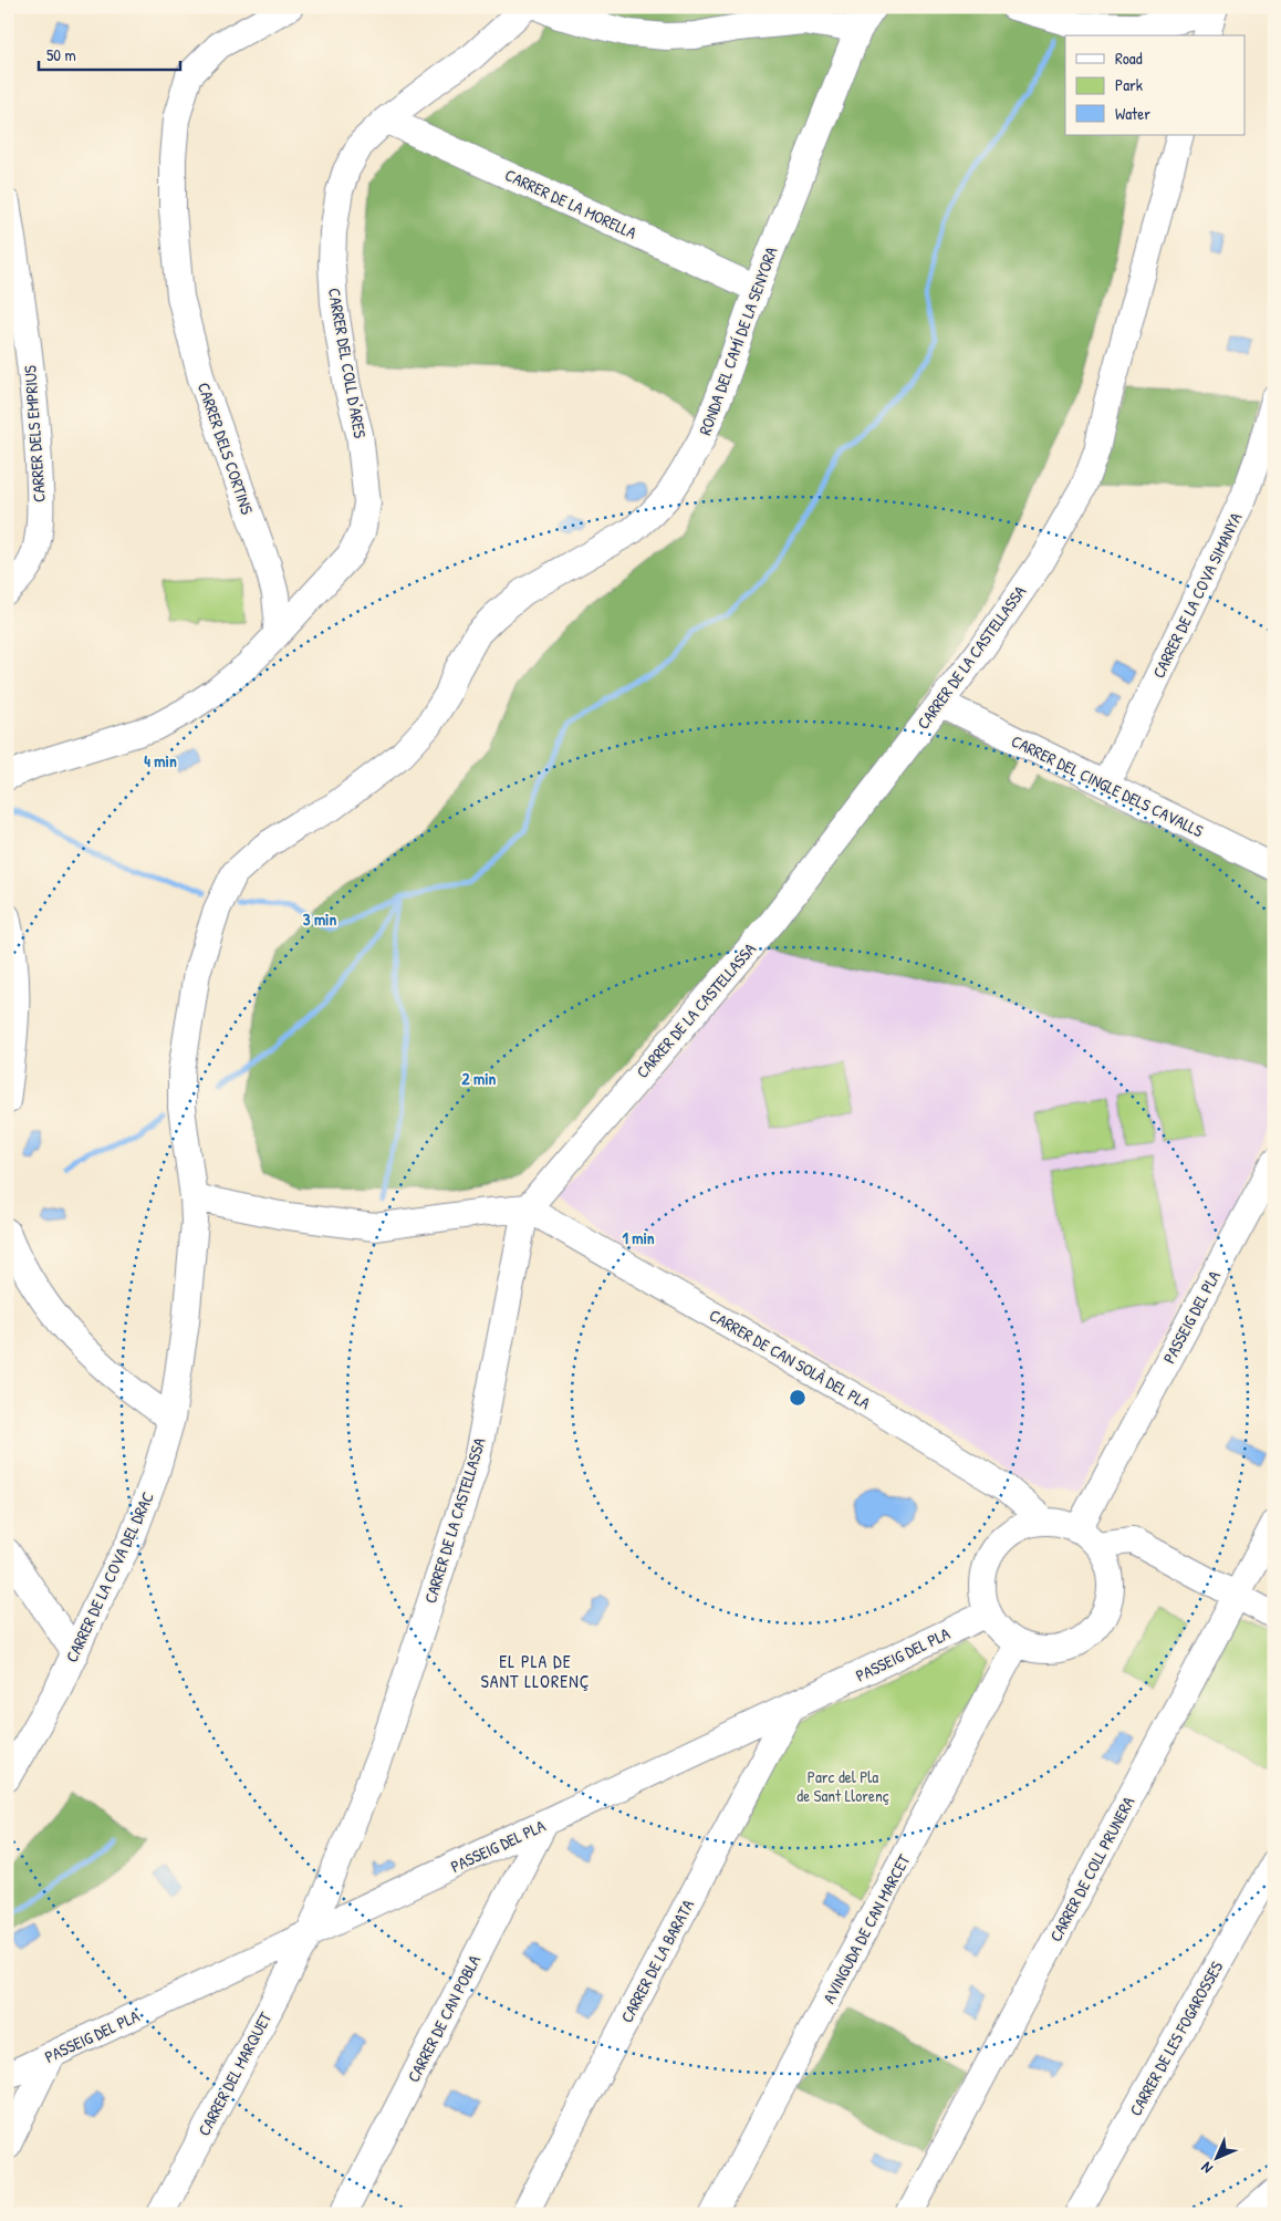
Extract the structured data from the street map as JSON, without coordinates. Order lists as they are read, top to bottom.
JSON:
{
  "streets": {
    "street": [
      "CARRER DE LA MORELLA",
      "RONDA DEL CAMÍ DE LA SENYORA",
      "CARRER DEL COLL D'ARES",
      "CARRER DELS EMPRIUS",
      "CARRER DELS CORTINS",
      "CARRER DE LA COVA SIMANYA",
      "CARRER DE LA CASTELLASSA",
      "CARRER DEL CINGLE DELS CAVALLS",
      "PASSEIG DEL PLA",
      "CARRER DE CAN SOLÀ DEL PLA",
      "CARRER DE LA COVA DEL DRAC",
      "CARRER DE COLL PRUNERA",
      "AVINGUDA DE CAN MARCET",
      "CARRER DE LA BARATA",
      "CARRER DE CAN POBLA",
      "CARRER DE LES FOGAROSSES",
      "CARRER DEL MARQUET"
    ]
  },
  "crossings": [
    ["CARRER DE LA MORELLA", "RONDA DEL CAMÍ DE LA SENYORA"],
    ["CARRER DE LA MORELLA", "CARRER DEL COLL D'ARES"],
    ["RONDA DEL CAMÍ DE LA SENYORA", "CARRER DE LA COVA DEL DRAC"],
    ["CARRER DEL COLL D'ARES", "CARRER DELS CORTINS"],
    ["CARRER DE LA COVA SIMANYA", "CARRER DEL CINGLE DELS CAVALLS"],
    ["CARRER DE LA CASTELLASSA", "CARRER DEL CINGLE DELS CAVALLS"],
    ["CARRER DE LA CASTELLASSA", "PASSEIG DEL PLA"],
    ["CARRER DE LA CASTELLASSA", "CARRER DE CAN SOLÀ DEL PLA"],
    ["CARRER DE LA CASTELLASSA", "CARRER DEL MARQUET"],
    ["PASSEIG DEL PLA", "CARRER DE CAN SOLÀ DEL PLA"],
    ["PASSEIG DEL PLA", "AVINGUDA DE CAN MARCET"],
    ["PASSEIG DEL PLA", "CARRER DE LA BARATA"],
    ["PASSEIG DEL PLA", "CARRER DE CAN POBLA"],
    ["PASSEIG DEL PLA", "CARRER DEL MARQUET"],
    ["CARRER DE CAN SOLÀ DEL PLA", "AVINGUDA DE CAN MARCET"]
  ],
  "districts": ["EL PLA DE SANT LLORENÇ"],
  "parks": ["Parc del Pla de Sant Llorenç"],
  "legend": ["Road", "Park", "Water"],
  "scale_bar": "50 m",
  "north": "bottom left",
  "rings": [
    "4 min",
    "3 min",
    "2 min",
    "1 min"
  ]
}
